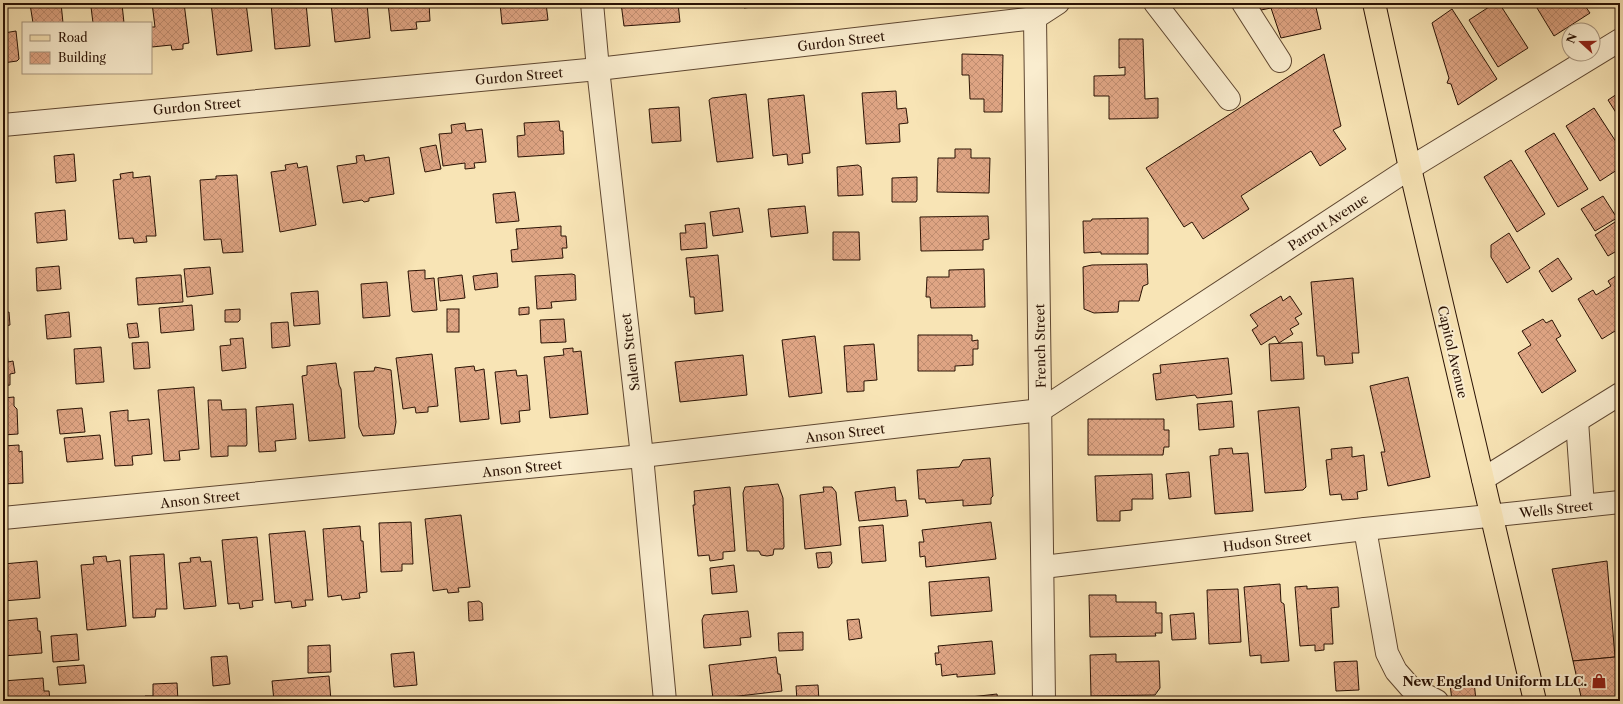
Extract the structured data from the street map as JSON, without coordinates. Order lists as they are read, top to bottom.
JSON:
{
  "streets": {
    "main road": ["Capitol Avenue"],
    "street": [
      "Gurdon Street",
      "Parrott Avenue",
      "French Street",
      "Salem Street",
      "Anson Street",
      "Wells Street",
      "Hudson Street"
    ]
  },
  "crossings": [
    ["Gurdon Street", "French Street"],
    ["Gurdon Street", "Salem Street"],
    ["Parrott Avenue", "French Street"],
    ["Parrott Avenue", "Capitol Avenue"],
    ["Parrott Avenue", "Anson Street"],
    ["French Street", "Anson Street"],
    ["French Street", "Hudson Street"],
    ["Salem Street", "Anson Street"],
    ["Capitol Avenue", "Wells Street"],
    ["Capitol Avenue", "Hudson Street"],
    ["Wells Street", "Hudson Street"]
  ],
  "places": {
    "shop": ["New England Uniform LLC."]
  },
  "legend": ["Road", "Building"],
  "north": "left"
}
